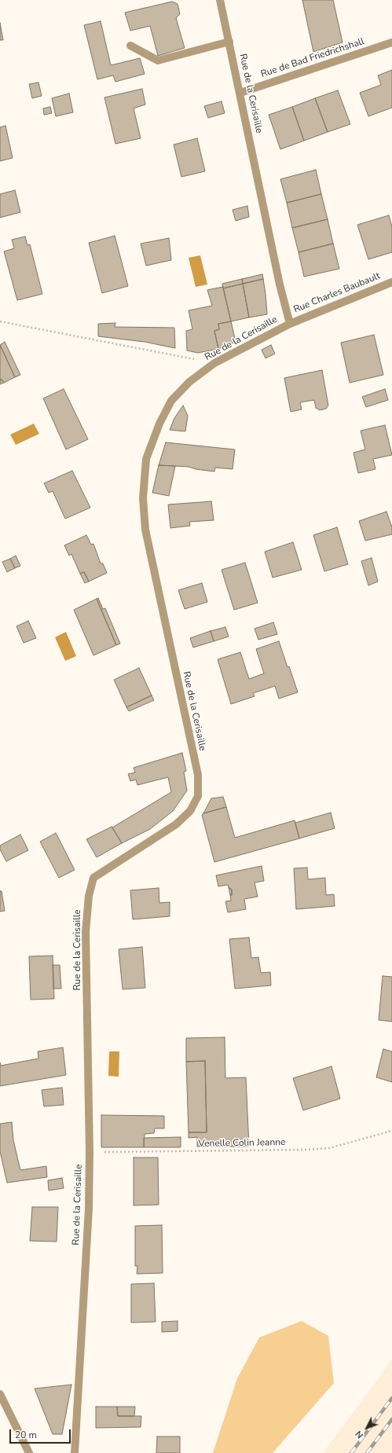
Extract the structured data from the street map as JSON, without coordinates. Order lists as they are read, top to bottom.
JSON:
{
  "streets": {
    "street": ["Rue de Bad Friedrichshall", "Rue de la Cerisaille", "Rue Charles Baubault"],
    "path": ["Venelle Colin Jeanne"]
  },
  "crossings": [
    ["Rue de Bad Friedrichshall", "Rue de la Cerisaille"],
    ["Rue de la Cerisaille", "Rue Charles Baubault"],
    ["Rue de la Cerisaille", "Venelle Colin Jeanne"]
  ],
  "scale_bar": "20 m",
  "north": "bottom left"
}
